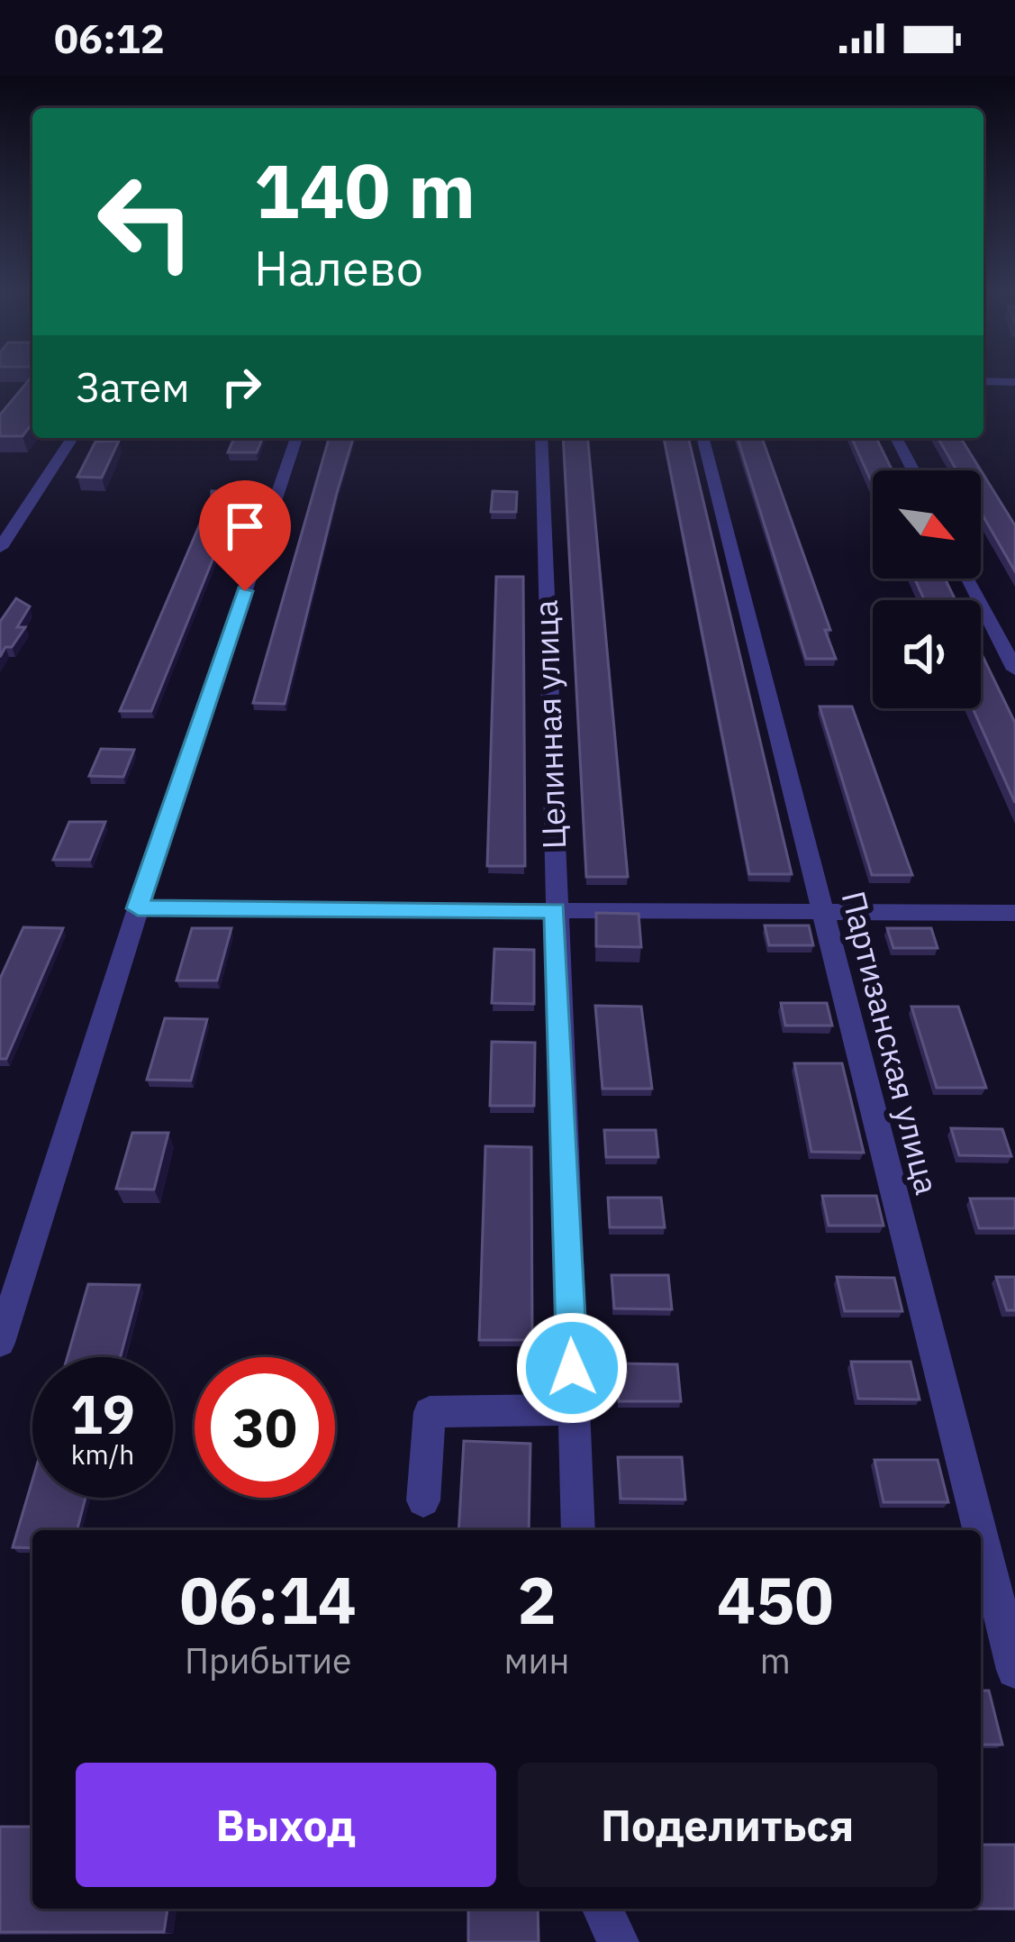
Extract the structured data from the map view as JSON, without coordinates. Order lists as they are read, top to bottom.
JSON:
{
  "streets": {
    "street": ["Целинная улица", "Партизанская улица"]
  },
  "north": "bottom right",
  "page": {
    "status": "06:12",
    "turn": ["140 m", "Налево"],
    "then": "Затем",
    "speed": "19 km/h",
    "limit": "30",
    "eta": [
      "06:14",
      "Прибытие",
      "2",
      "мин",
      "450",
      "m"
    ],
    "buttons": ["Выход", "Поделиться"]
  }
}
